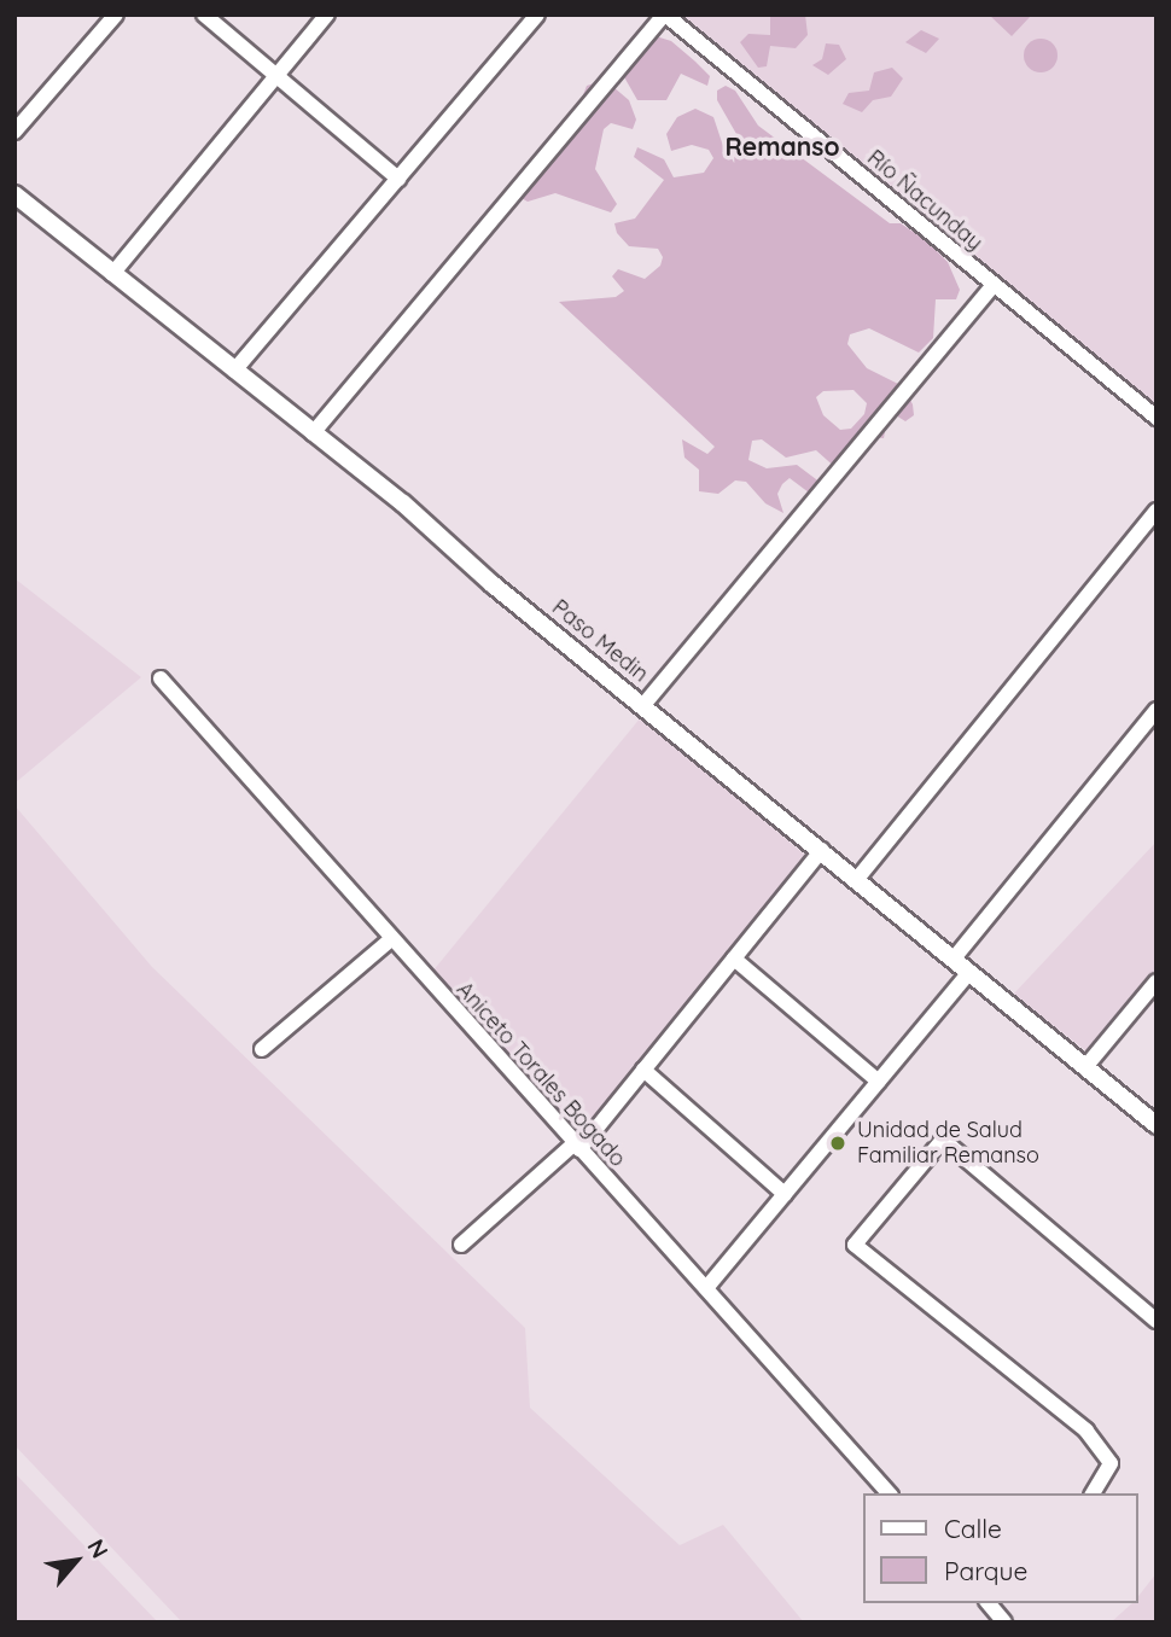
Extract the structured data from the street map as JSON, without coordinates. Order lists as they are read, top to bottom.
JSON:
{
  "streets": {
    "street": ["Río Ñacunday", "Paso Medin", "Aniceto Torales Bogado"]
  },
  "districts": ["Remanso"],
  "places": ["Unidad de Salud Familiar Remanso"],
  "legend": ["Calle", "Parque"],
  "north": "top right"
}
